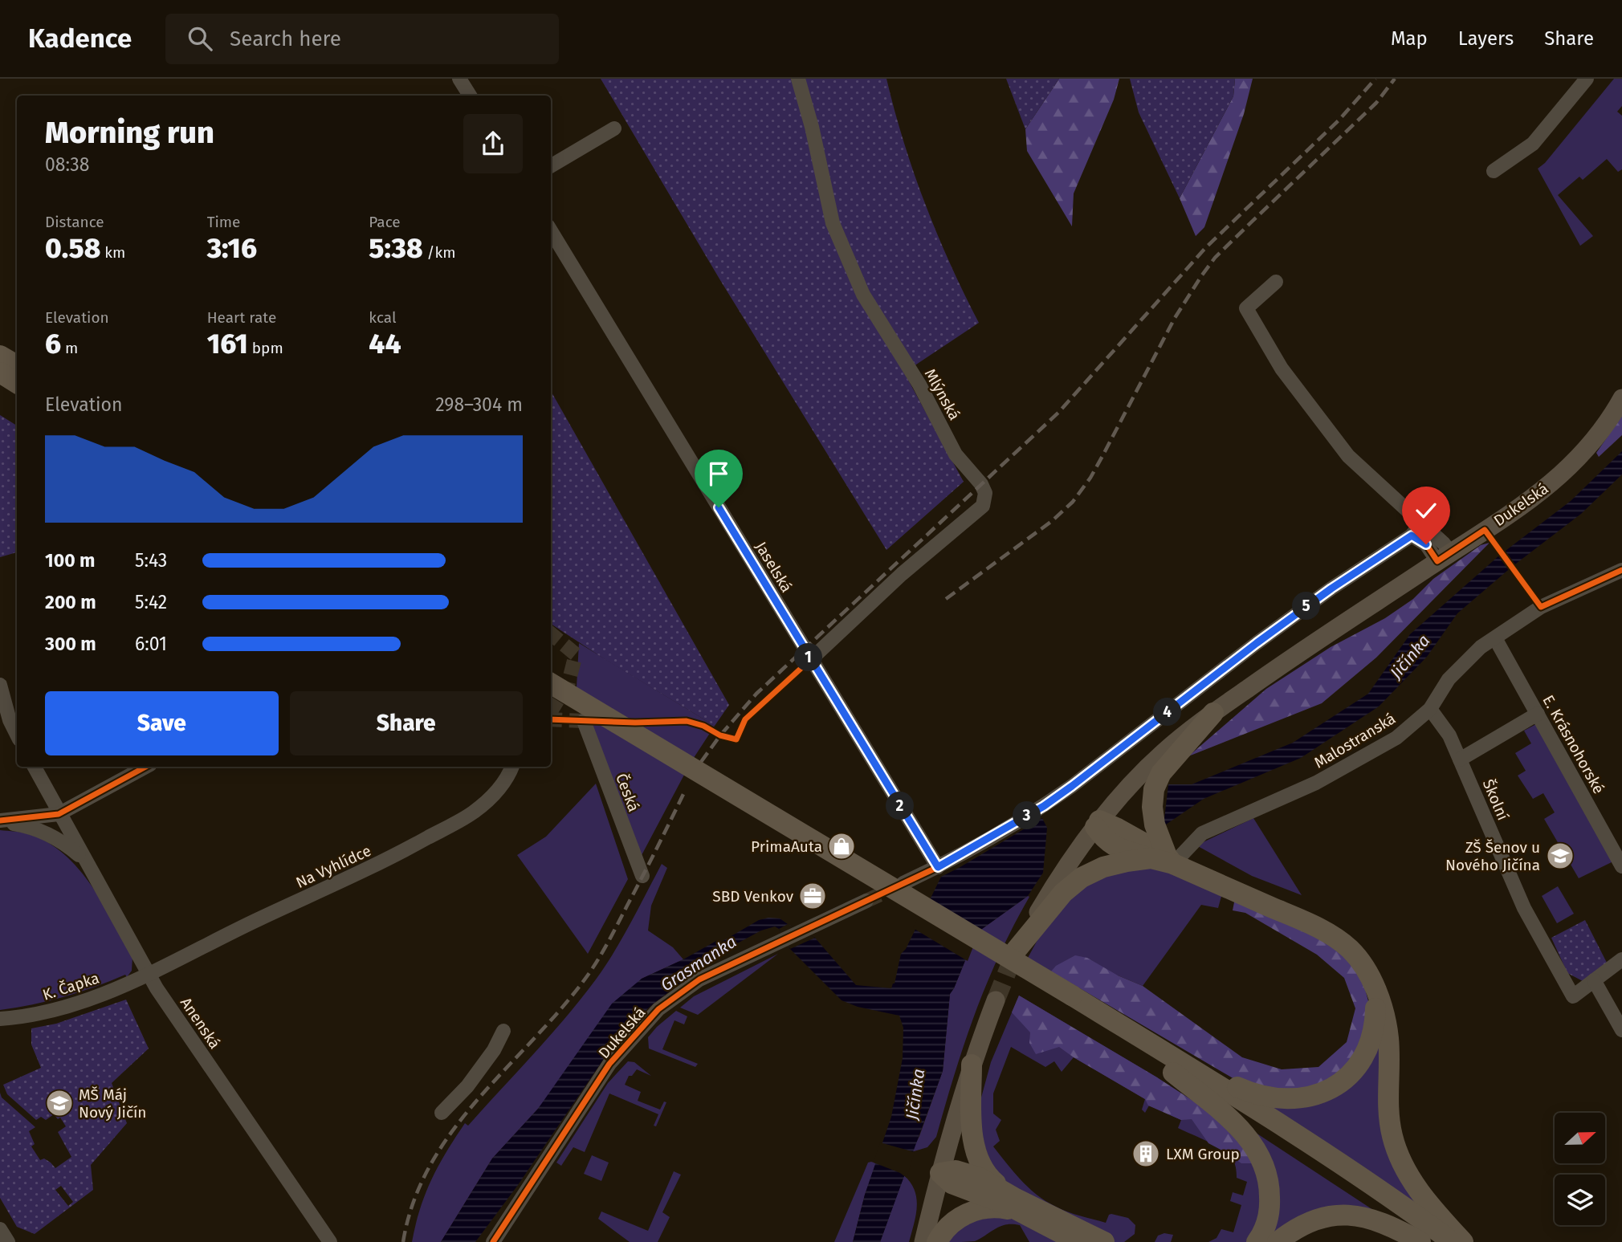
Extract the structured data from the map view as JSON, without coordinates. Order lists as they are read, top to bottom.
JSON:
{
  "streets": {
    "main road": ["Dukelská"],
    "street": [
      "Mlýnská",
      "Jaselská",
      "Malostranská",
      "E. Krásnohorské",
      "Česká",
      "Školní",
      "Na Vyhlídce",
      "K. Čapka",
      "Anenská"
    ]
  },
  "crossings": [
    ["Mlýnská", "Jaselská"],
    ["Malostranská", "E. Krásnohorské"],
    ["Malostranská", "Školní"],
    ["Na Vyhlídce", "K. Čapka"],
    ["Na Vyhlídce", "Anenská"],
    ["K. Čapka", "Anenská"]
  ],
  "water": ["Jičínka", "Grasmanka"],
  "places": {
    "shop": ["PrimaAuta"],
    "school or university": ["ZŠ Šenov u Nového Jičína", "MŠ Máj Nový Jičín"],
    "office": ["SBD Venkov"],
    "building": ["LXM Group"]
  },
  "north": "right",
  "page": {
    "header": "Kadence",
    "search": "Search here",
    "nav": ["Map", "Layers", "Share"],
    "heading": ["Morning run", "08:38"],
    "stats": [
      ["Distance", "0.58 km"],
      ["Time", "3:16"],
      ["Pace", "5:38 /km"],
      ["Elevation", "6 m"],
      ["Heart rate", "161 bpm"],
      ["kcal", "44"]
    ],
    "chart": ["Elevation", "298–304 m"],
    "list": [
      {
        "name": "100 m",
        "note": "5:43"
      },
      {
        "name": "200 m",
        "note": "5:42"
      },
      {
        "name": "300 m",
        "note": "6:01"
      }
    ],
    "pins": [
      "5",
      "1",
      "4",
      "2",
      "3"
    ],
    "buttons": ["Save", "Share"]
  }
}
